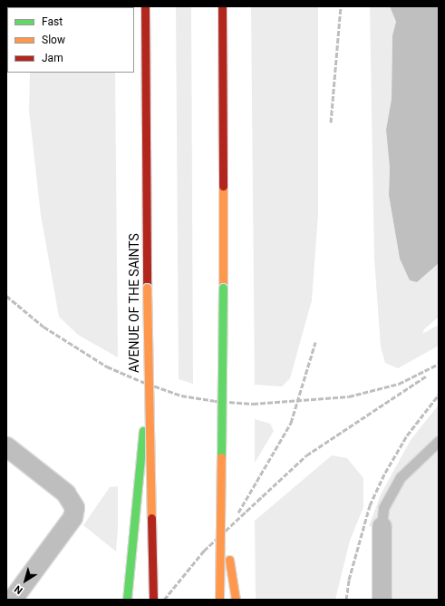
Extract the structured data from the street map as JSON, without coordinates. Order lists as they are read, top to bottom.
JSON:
{
  "streets": {
    "highway": ["AVENUE OF THE SAINTS"]
  },
  "legend": ["Fast", "Slow", "Jam"],
  "north": "bottom left"
}
